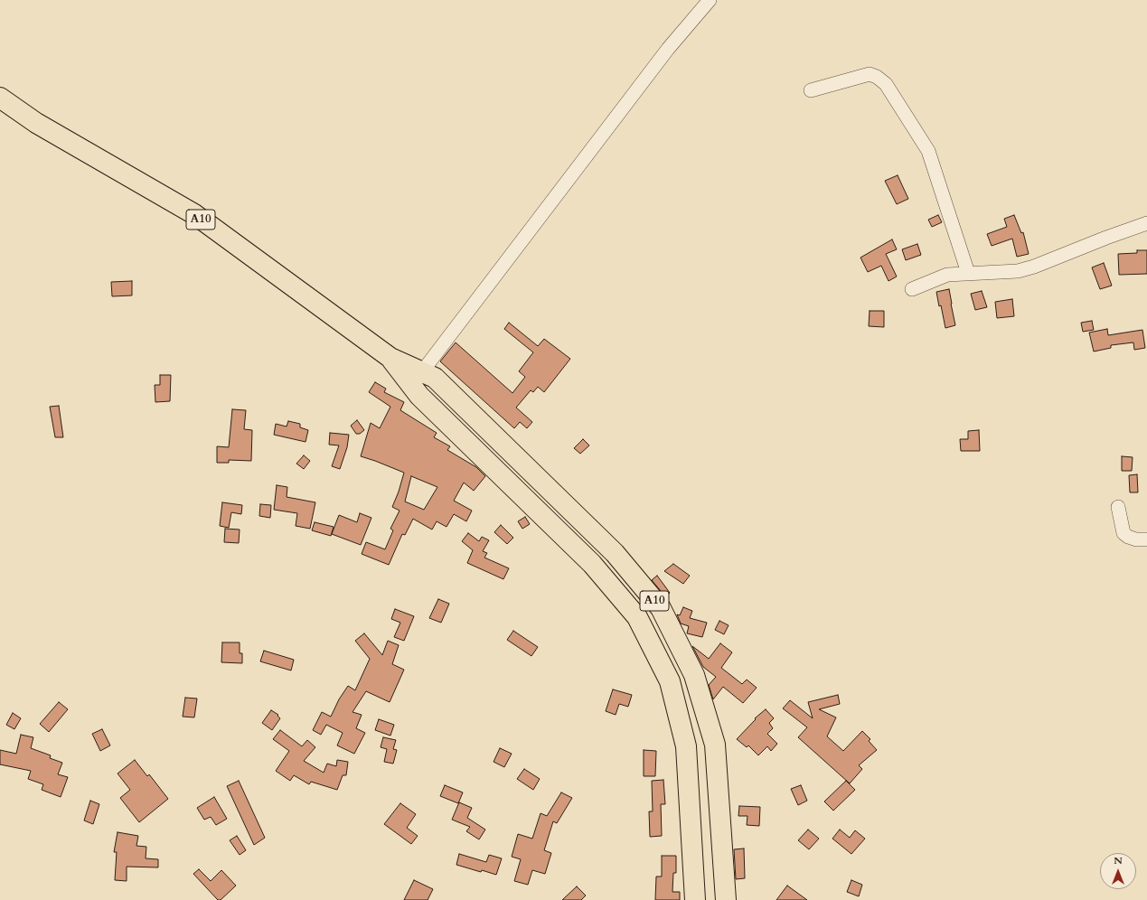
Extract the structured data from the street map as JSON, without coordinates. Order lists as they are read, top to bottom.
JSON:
{
  "streets": {
    "highway": ["A10"]
  },
  "north": "top"
}
